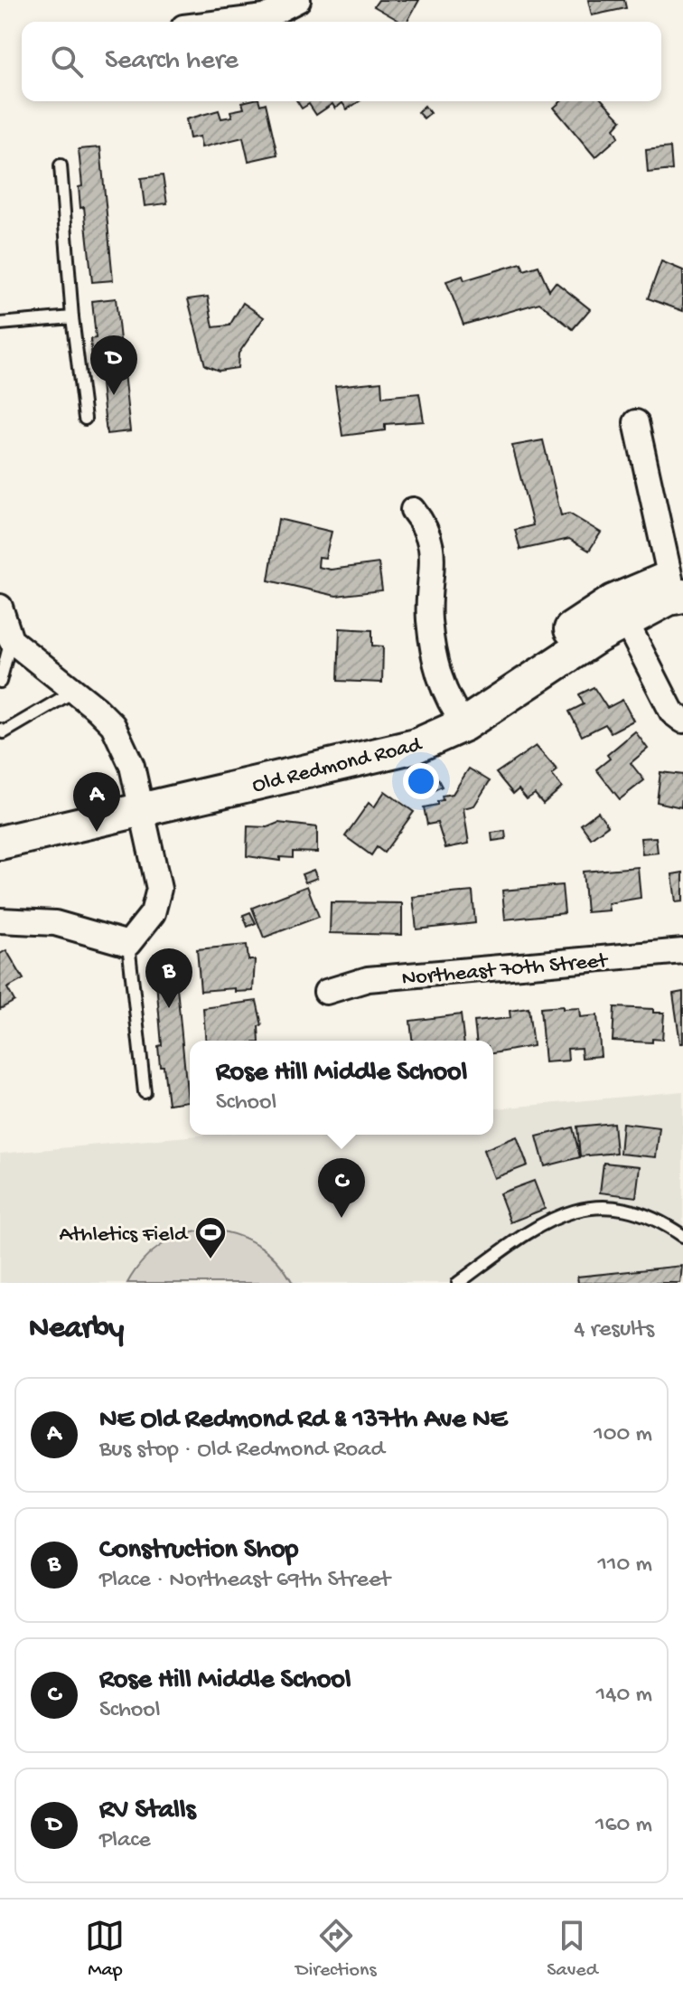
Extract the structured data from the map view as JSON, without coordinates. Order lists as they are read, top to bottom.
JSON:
{
  "streets": {
    "main road": ["Old Redmond Road"],
    "street": ["Northeast 70th Street"]
  },
  "places": {
    "sports": ["Athletics Field"]
  },
  "page": {
    "search": "Search here",
    "pins": [
      "D",
      "A",
      "B",
      "C"
    ],
    "popup": ["Rose Hill Middle School", "School"],
    "heading": ["Nearby", "4 results"],
    "list": [
      {
        "mark": "A",
        "name": "NE Old Redmond Rd & 137th Ave NE",
        "note": "Bus stop · Old Redmond Road",
        "value": "100 m"
      },
      {
        "mark": "B",
        "name": "Construction Shop",
        "note": "Place · Northeast 69th Street",
        "value": "110 m"
      },
      {
        "mark": "C",
        "name": "Rose Hill Middle School",
        "note": "School",
        "value": "140 m"
      },
      {
        "mark": "D",
        "name": "RV Stalls",
        "note": "Place",
        "value": "160 m"
      }
    ],
    "nav": ["Map", "Directions", "Saved"]
  }
}
